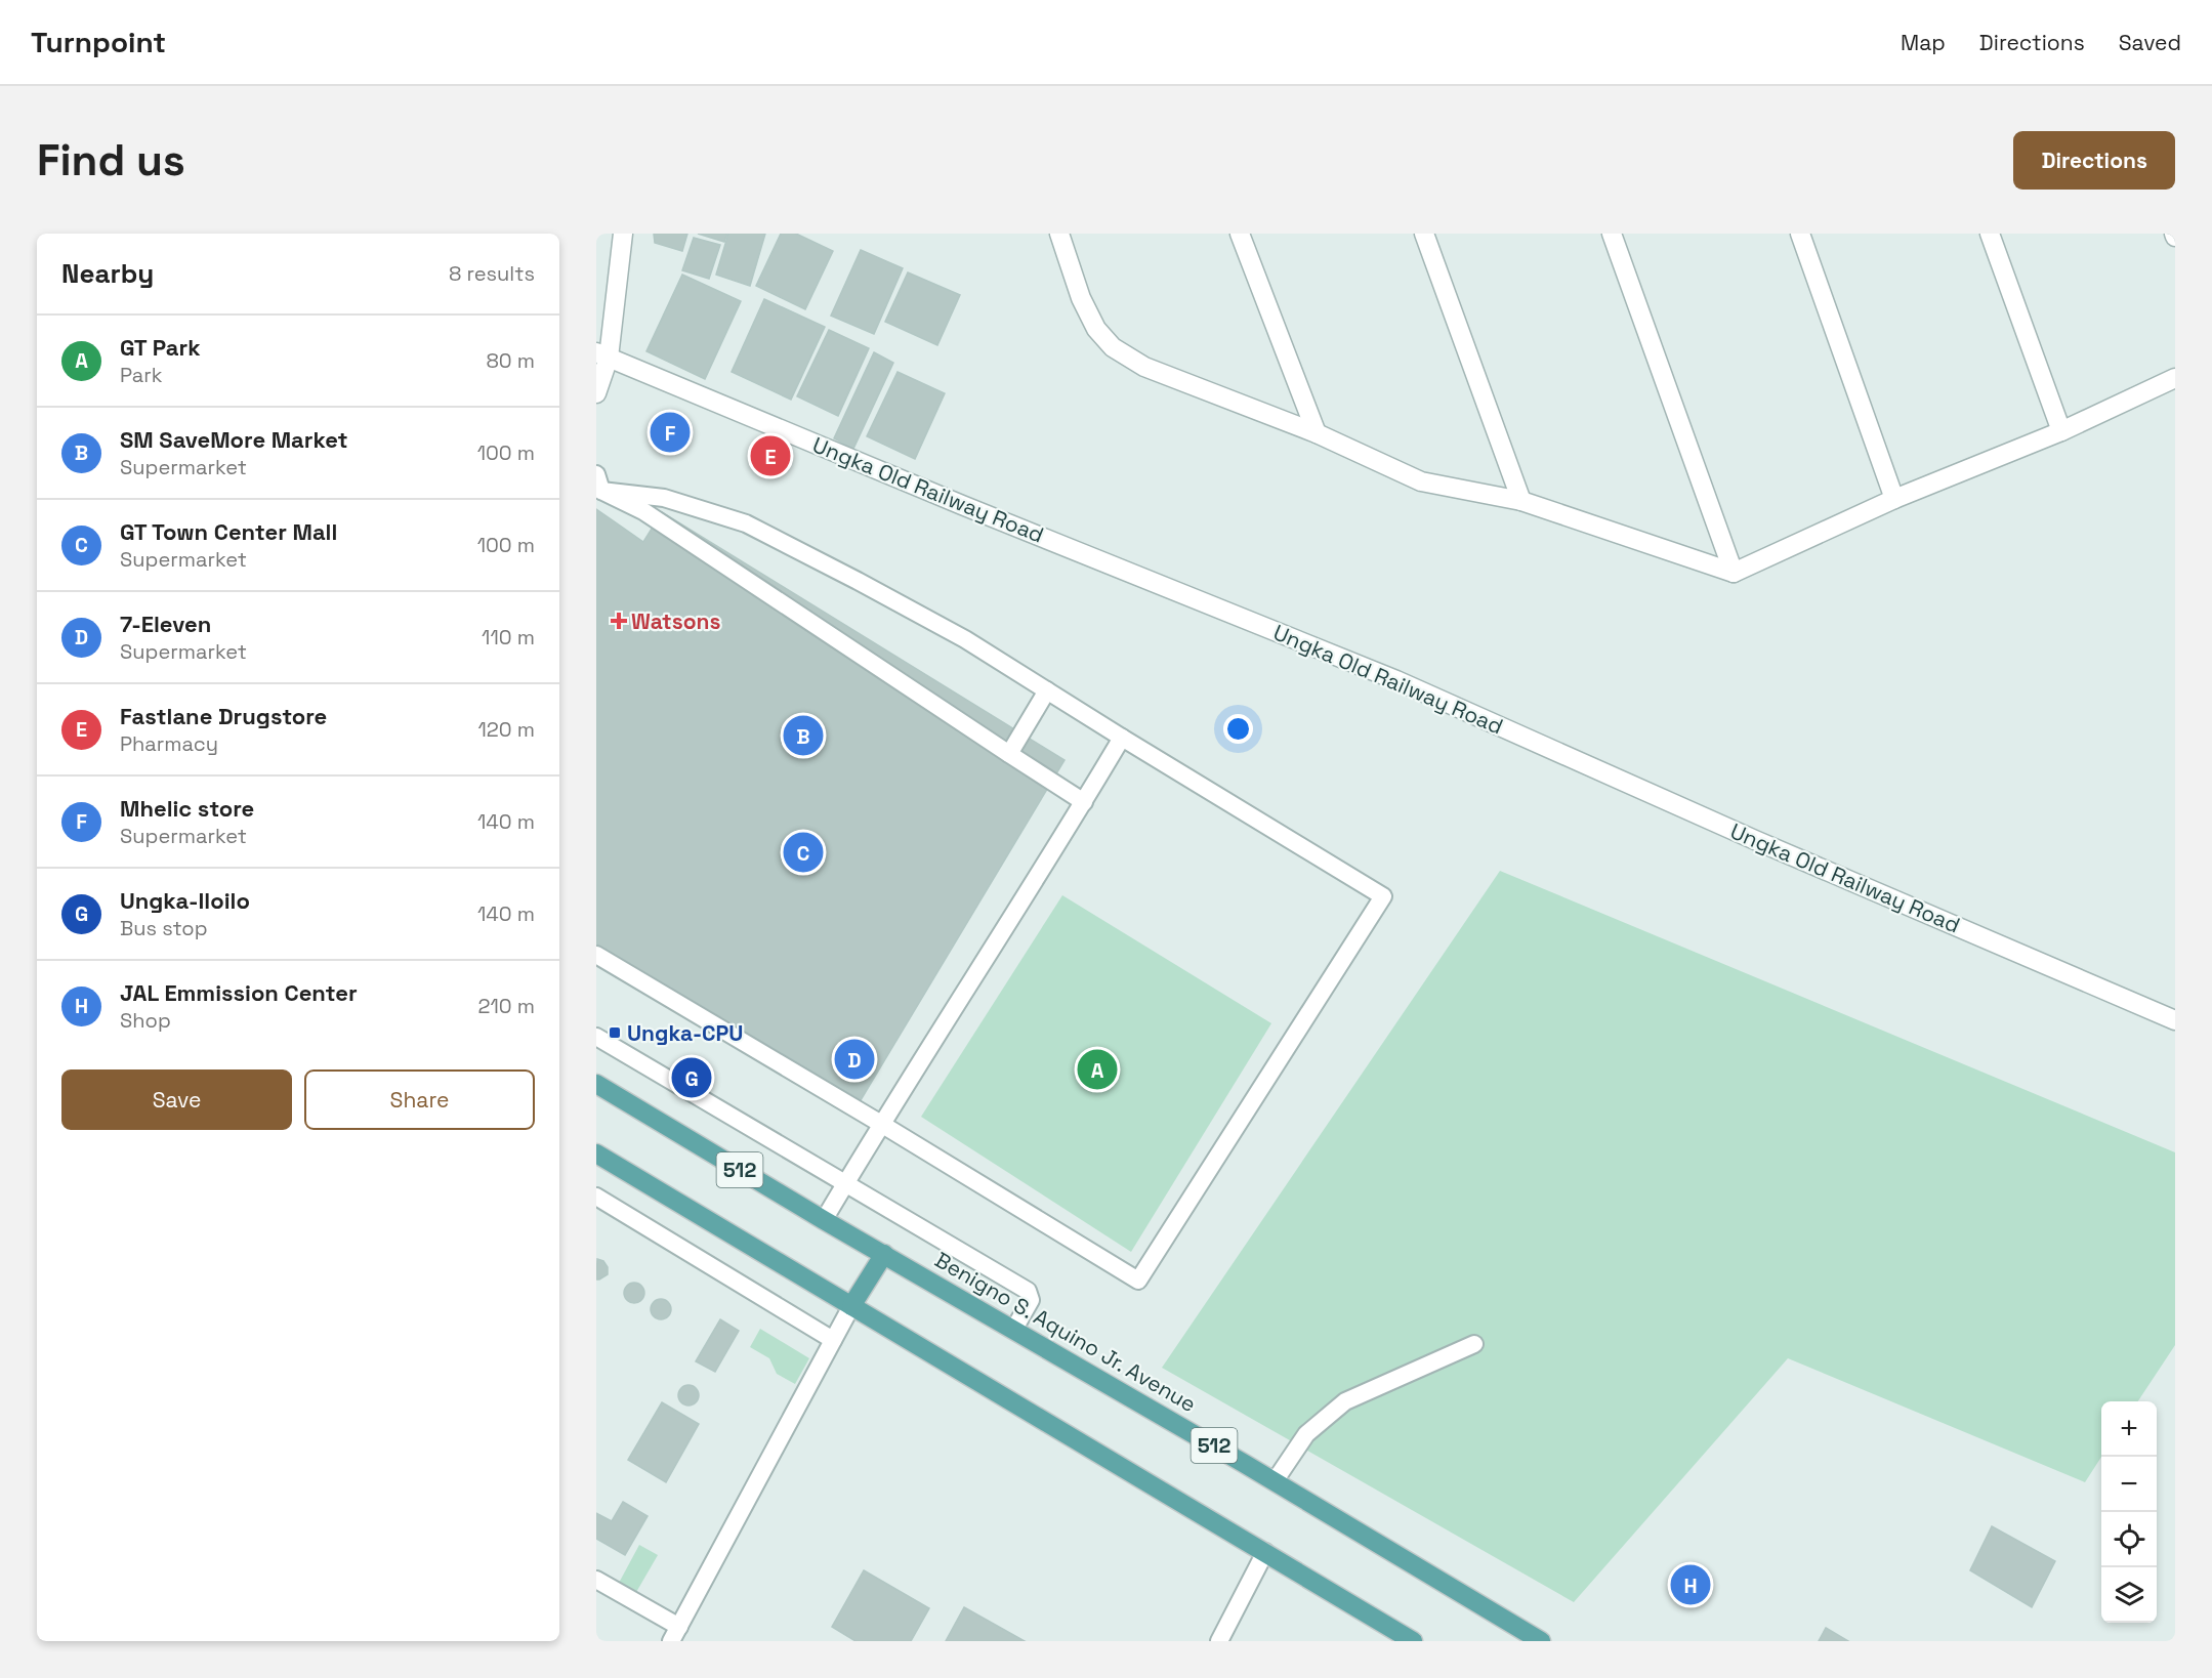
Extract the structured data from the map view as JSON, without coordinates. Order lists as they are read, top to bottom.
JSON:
{
  "streets": {
    "main road": ["512", "Benigno S. Aquino Jr. Avenue"],
    "street": ["Ungka Old Railway Road"]
  },
  "places": {
    "health": ["Watsons"],
    "transit": ["Ungka-CPU"]
  },
  "page": {
    "header": "Turnpoint",
    "nav": ["Map", "Directions", "Saved"],
    "buttons": [
      "Directions",
      ["Save", "Share"]
    ],
    "title": "Find us",
    "heading": ["Nearby", "8 results"],
    "list": [
      {
        "mark": "A",
        "name": "GT Park",
        "note": "Park",
        "value": "80 m"
      },
      {
        "mark": "B",
        "name": "SM SaveMore Market",
        "note": "Supermarket",
        "value": "100 m"
      },
      {
        "mark": "C",
        "name": "GT Town Center Mall",
        "note": "Supermarket",
        "value": "100 m"
      },
      {
        "mark": "D",
        "name": "7-Eleven",
        "note": "Supermarket",
        "value": "110 m"
      },
      {
        "mark": "E",
        "name": "Fastlane Drugstore",
        "note": "Pharmacy",
        "value": "120 m"
      },
      {
        "mark": "F",
        "name": "Mhelic store",
        "note": "Supermarket",
        "value": "140 m"
      },
      {
        "mark": "G",
        "name": "Ungka-Iloilo",
        "note": "Bus stop",
        "value": "140 m"
      },
      {
        "mark": "H",
        "name": "JAL Emmission Center",
        "note": "Shop",
        "value": "210 m"
      }
    ],
    "pins": [
      "F",
      "E",
      "B",
      "C",
      "D",
      "A",
      "G",
      "H"
    ],
    "map_buttons": ["+", "−"]
  }
}
